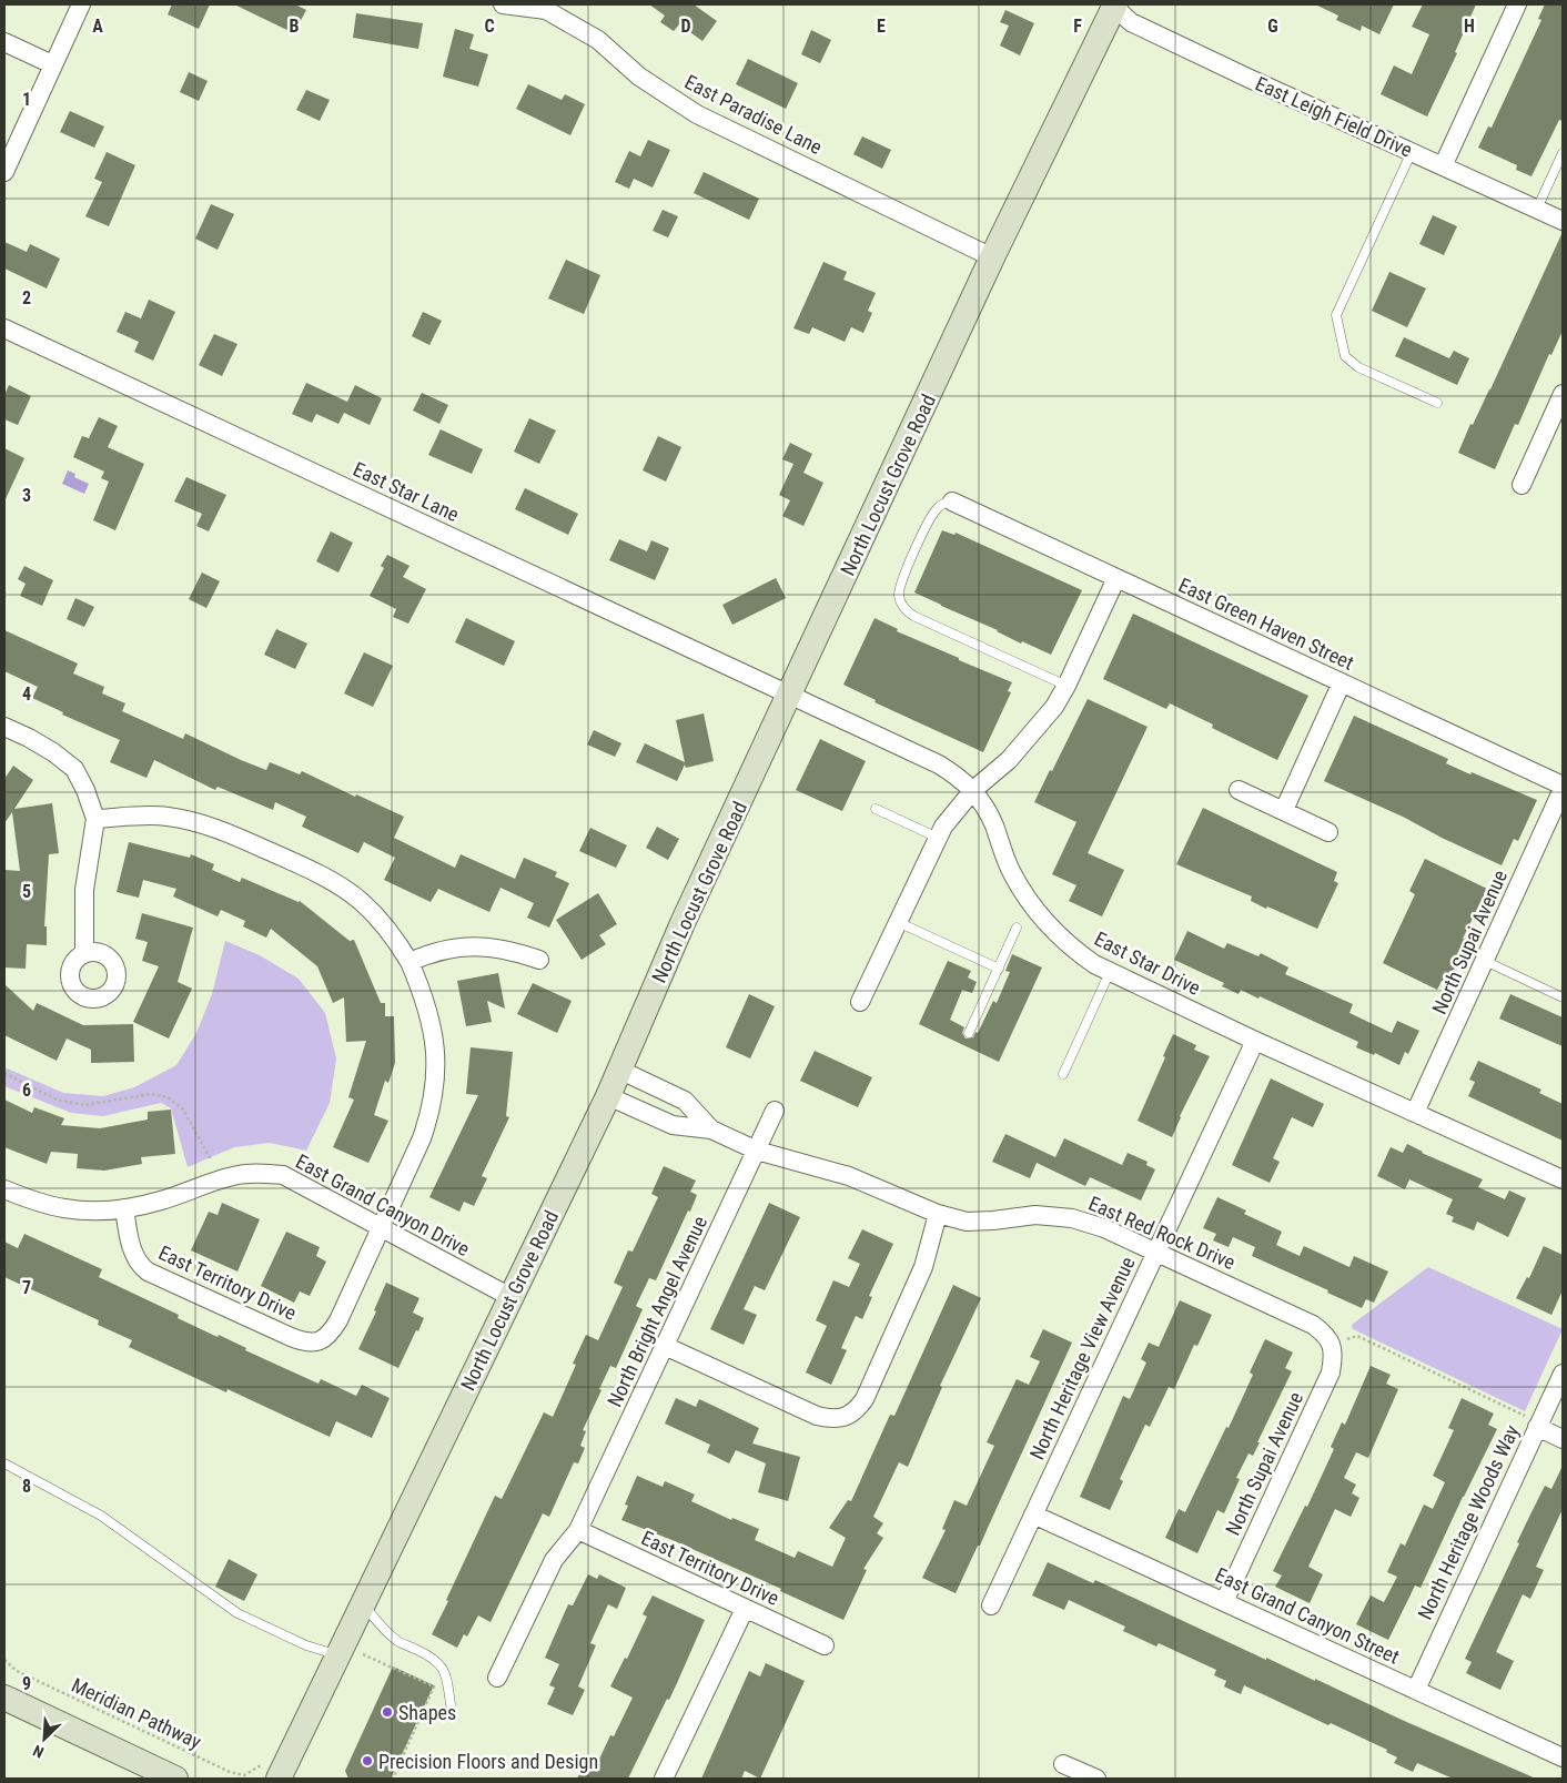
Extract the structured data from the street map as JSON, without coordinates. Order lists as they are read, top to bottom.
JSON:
{
  "streets": {
    "main road": ["North Locust Grove Road"],
    "street": [
      "East Paradise Lane",
      "East Leigh Field Drive",
      "East Star Lane",
      "East Green Haven Street",
      "North Supai Avenue",
      "East Star Drive",
      "East Grand Canyon Drive",
      "East Red Rock Drive",
      "East Territory Drive",
      "North Bright Angel Avenue",
      "North Heritage View Avenue",
      "North Heritage Woods Way",
      "East Grand Canyon Street"
    ],
    "path": ["Meridian Pathway"]
  },
  "crossings": [
    ["East Paradise Lane", "North Locust Grove Road"],
    ["East Leigh Field Drive", "North Locust Grove Road"],
    ["North Locust Grove Road", "East Star Lane"],
    ["North Locust Grove Road", "East Star Drive"],
    ["North Locust Grove Road", "East Grand Canyon Drive"],
    ["North Locust Grove Road", "East Red Rock Drive"],
    ["North Locust Grove Road", "Meridian Pathway"],
    ["East Star Lane", "East Star Drive"],
    ["East Green Haven Street", "North Supai Avenue"],
    ["North Supai Avenue", "East Star Drive"],
    ["North Supai Avenue", "East Red Rock Drive"],
    ["North Supai Avenue", "East Grand Canyon Street"],
    ["East Star Drive", "North Heritage View Avenue"],
    ["East Grand Canyon Drive", "East Territory Drive"],
    ["East Red Rock Drive", "North Bright Angel Avenue"],
    ["East Red Rock Drive", "North Heritage View Avenue"],
    ["East Territory Drive", "North Bright Angel Avenue"],
    ["North Heritage View Avenue", "East Grand Canyon Street"],
    ["North Heritage Woods Way", "East Grand Canyon Street"]
  ],
  "places": ["Shapes", "Precision Floors and Design"],
  "north": "bottom left",
  "grid": {
    "columns": [
      "A",
      "B",
      "C",
      "D",
      "E",
      "F",
      "G",
      "H"
    ],
    "rows": [
      "1",
      "2",
      "3",
      "4",
      "5",
      "6",
      "7",
      "8",
      "9"
    ]
  }
}
